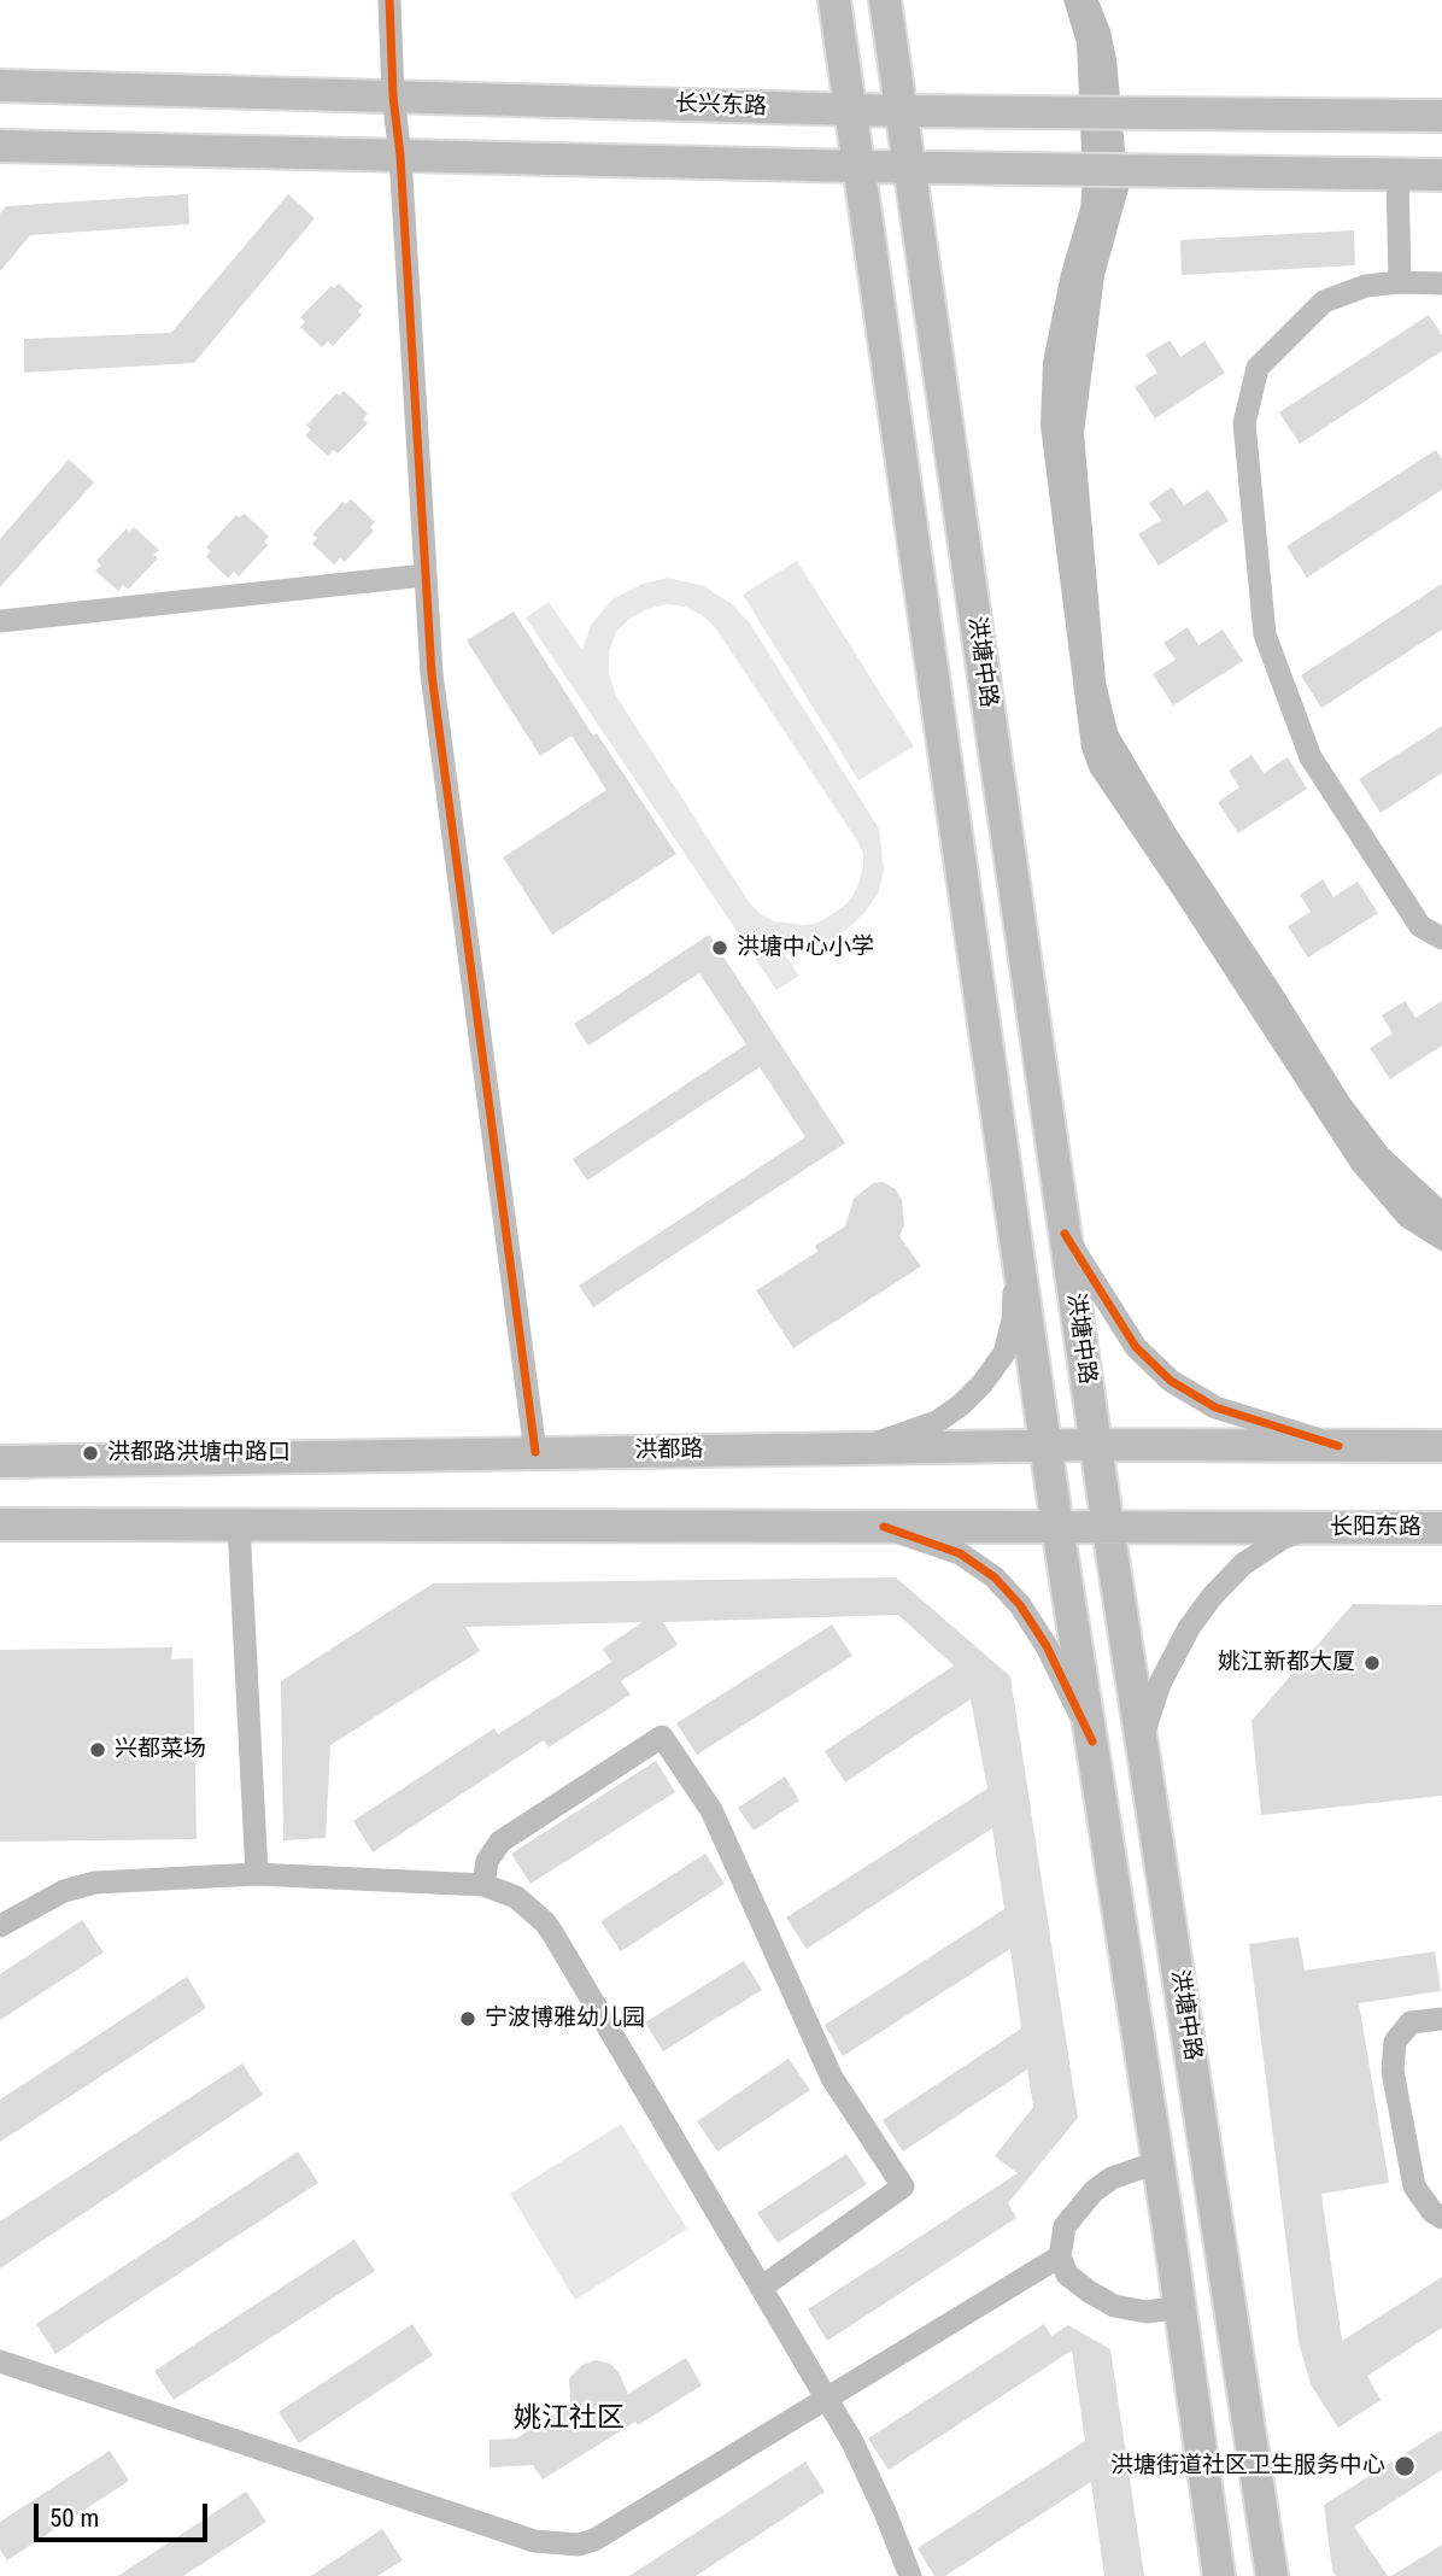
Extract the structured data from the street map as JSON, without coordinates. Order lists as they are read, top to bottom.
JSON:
{
  "streets": {
    "main road": [
      "长兴东路",
      "洪塘中路",
      "洪都路",
      "长阳东路"
    ]
  },
  "crossings": [
    ["长兴东路", "洪塘中路"],
    ["洪塘中路", "洪都路"]
  ],
  "districts": ["姚江社区"],
  "places": [
    "洪塘中心小学",
    "洪都路洪塘中路口",
    "姚江新都大厦",
    "兴都菜场",
    "宁波博雅幼儿园",
    "洪塘街道社区卫生服务中心"
  ],
  "scale_bar": "50 m"
}
